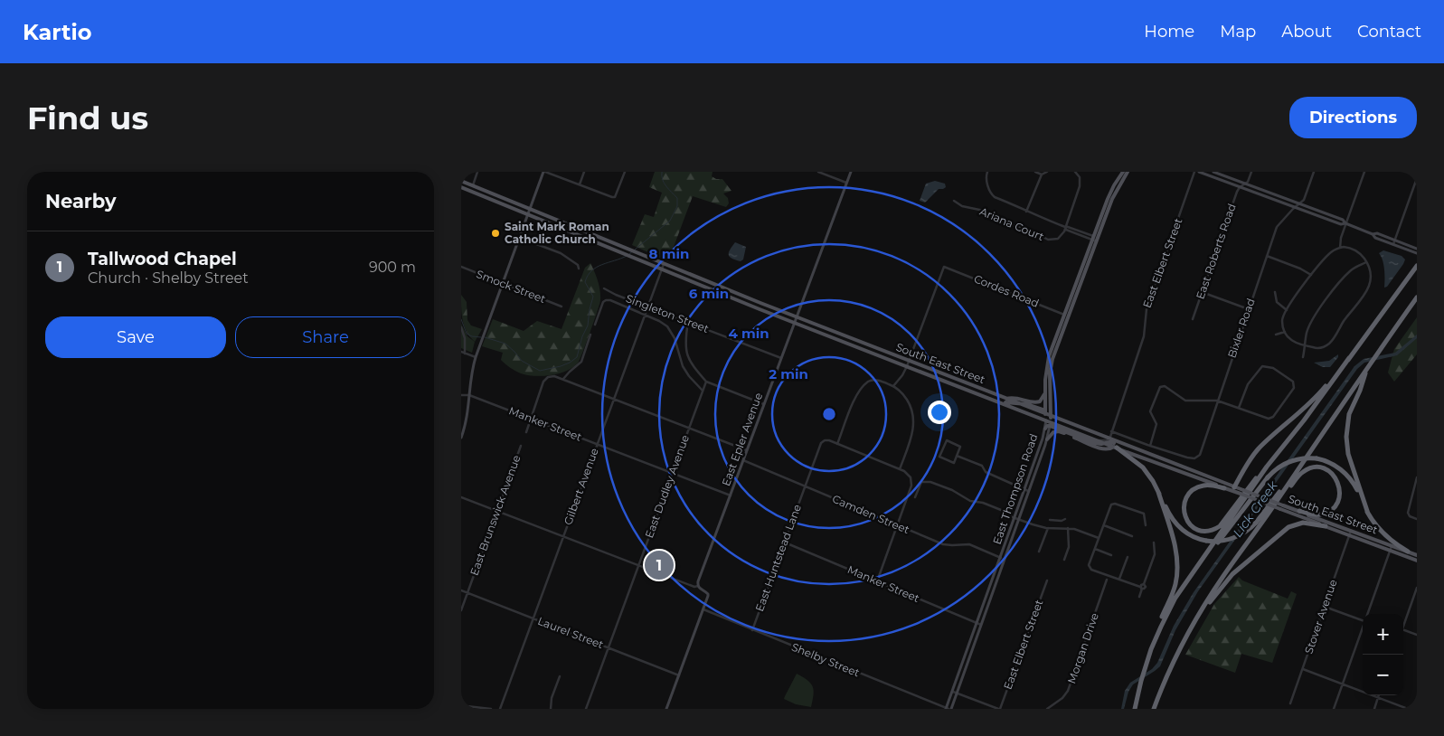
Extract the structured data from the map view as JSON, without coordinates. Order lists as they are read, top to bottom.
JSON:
{
  "streets": {
    "main road": ["South East Street", "East Epler Avenue", "East Thompson Road"],
    "street": [
      "Ariana Court",
      "East Roberts Road",
      "East Elbert Street",
      "Smock Street",
      "Cordes Road",
      "Singleton Street",
      "Bixler Road",
      "Manker Street",
      "Gilbert Avenue",
      "East Dudley Avenue",
      "Camden Street",
      "East Brunswick Avenue",
      "East Huntstead Lane",
      "Stover Avenue",
      "Laurel Street",
      "Morgan Drive",
      "Shelby Street"
    ]
  },
  "crossings": [
    ["East Elbert Street", "South East Street"],
    ["Cordes Road", "South East Street"],
    ["Cordes Road", "East Thompson Road"],
    ["Singleton Street", "East Epler Avenue"],
    ["Singleton Street", "Gilbert Avenue"],
    ["South East Street", "East Epler Avenue"],
    ["South East Street", "Gilbert Avenue"],
    ["South East Street", "East Thompson Road"],
    ["South East Street", "Stover Avenue"],
    ["Manker Street", "East Epler Avenue"],
    ["Manker Street", "Gilbert Avenue"],
    ["Manker Street", "East Dudley Avenue"],
    ["Manker Street", "East Thompson Road"],
    ["Manker Street", "East Huntstead Lane"],
    ["East Epler Avenue", "Camden Street"],
    ["Gilbert Avenue", "Laurel Street"],
    ["East Dudley Avenue", "Laurel Street"],
    ["East Thompson Road", "Camden Street"],
    ["East Thompson Road", "Shelby Street"],
    ["Camden Street", "East Huntstead Lane"],
    ["East Brunswick Avenue", "Laurel Street"],
    ["East Huntstead Lane", "Shelby Street"]
  ],
  "water": ["Lick Creek"],
  "places": ["Saint Mark Roman Catholic Church"],
  "page": {
    "header": "Kartio",
    "nav": [
      "Home",
      "Map",
      "About",
      "Contact"
    ],
    "buttons": [
      "Directions",
      ["Save", "Share"]
    ],
    "title": "Find us",
    "heading": "Nearby",
    "list": [
      {
        "mark": "1",
        "name": "Tallwood Chapel",
        "note": "Church · Shelby Street",
        "value": "900 m"
      }
    ],
    "pins": "1",
    "map_buttons": ["+", "−"]
  },
  "rings": [
    "8 min",
    "6 min",
    "4 min",
    "2 min"
  ]
}
